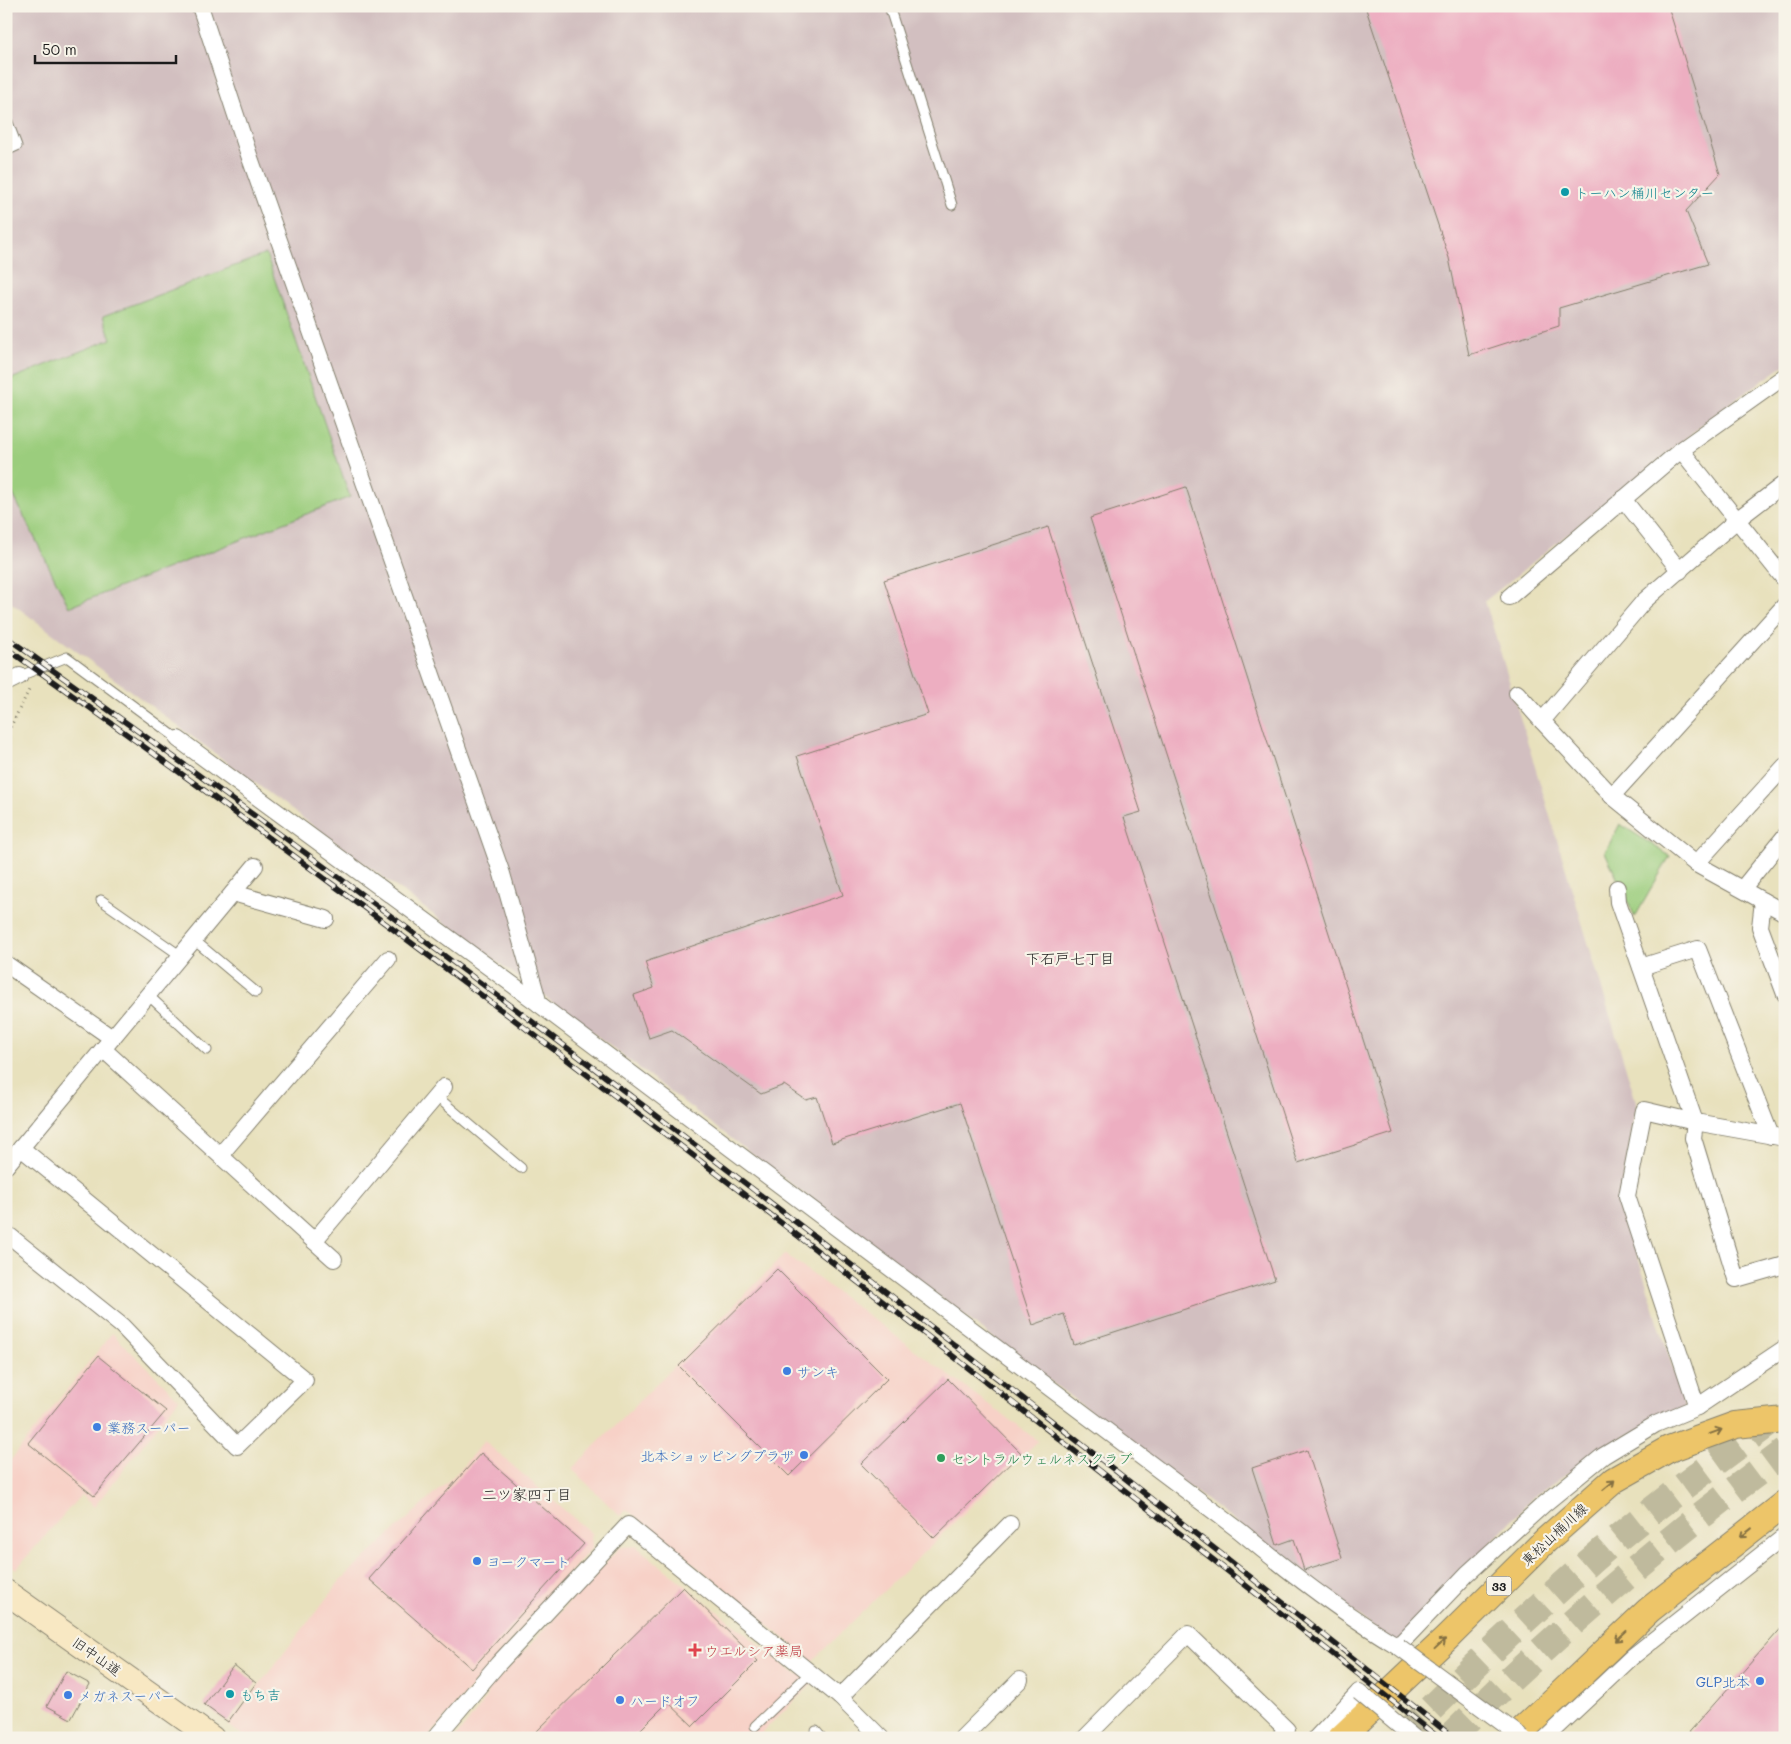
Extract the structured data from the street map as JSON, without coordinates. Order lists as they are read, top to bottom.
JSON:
{
  "streets": {
    "main road": ["東松山桶川線", "33", "旧中山道"]
  },
  "districts": ["下石戸七丁目", "二ツ家四丁目"],
  "places": {
    "other": [
      "トーハン桶川センター",
      "サンキ",
      "業務スーパー",
      "北本ショッピングプラザ",
      "セントラルウェルネスクラブ",
      "ヨークマート",
      "GLP北本",
      "もち吉",
      "メガネスーパー",
      "ハードオフ"
    ],
    "health": ["ウエルシア薬局"]
  },
  "scale_bar": "50 m"
}
